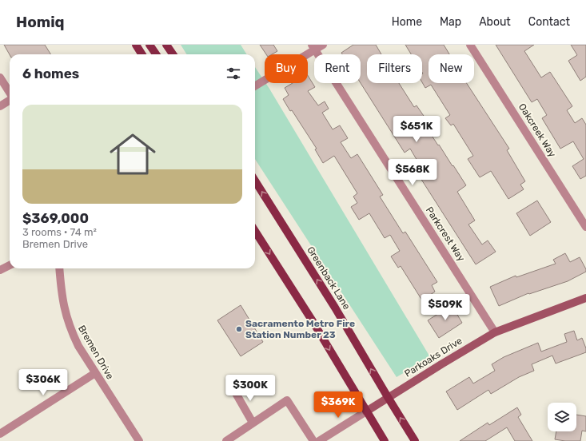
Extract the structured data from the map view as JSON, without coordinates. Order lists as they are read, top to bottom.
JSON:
{
  "streets": {
    "main road": ["Greenback Lane"],
    "street": [
      "Oakcreek Way",
      "Parkcrest Way",
      "Bremen Drive",
      "Parkoaks Drive"
    ]
  },
  "crossings": [
    ["Parkcrest Way", "Parkoaks Drive"],
    ["Greenback Lane", "Parkoaks Drive"]
  ],
  "places": ["Sacramento Metro Fire Station Number 23"],
  "page": {
    "header": "Homiq",
    "nav": [
      "Home",
      "Map",
      "About",
      "Contact"
    ],
    "chip": [
      "Buy",
      "Rent",
      "Filters",
      "New"
    ],
    "heading": "6 homes",
    "list": [
      {
        "name": "$369,000",
        "note": "3 rooms · 74 m² · Bremen Drive"
      }
    ],
    "price": [
      "$651K",
      "$568K",
      "$509K",
      "$306K",
      "$300K",
      "$369K"
    ]
  }
}
